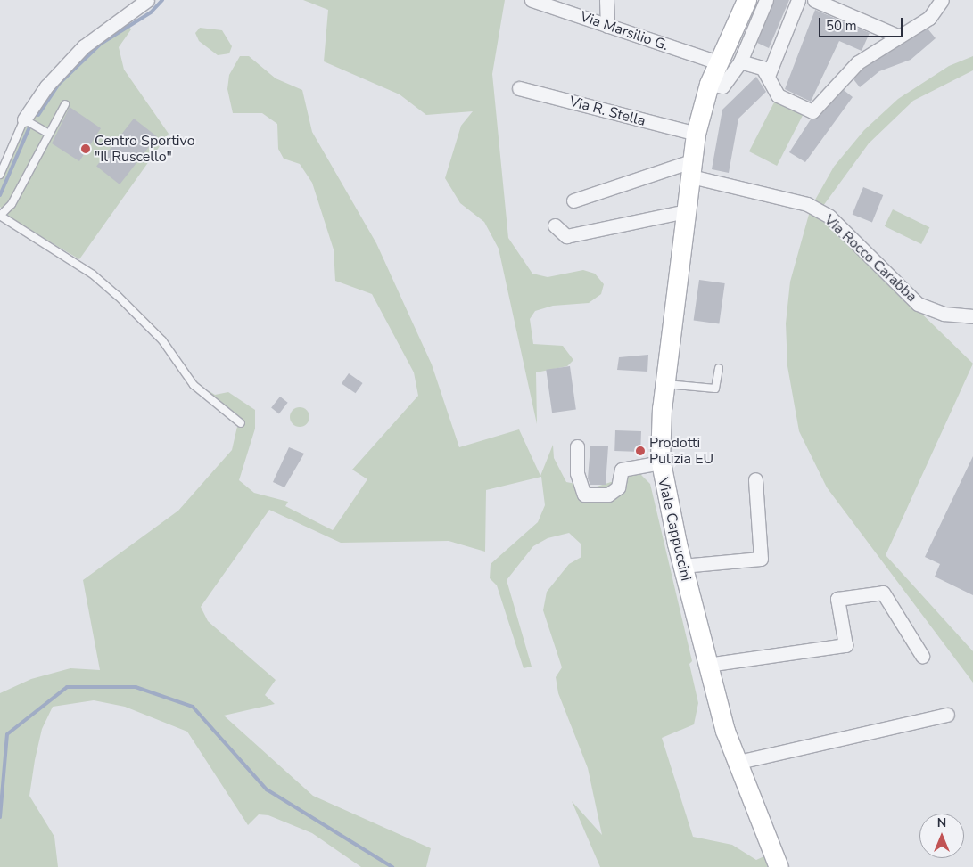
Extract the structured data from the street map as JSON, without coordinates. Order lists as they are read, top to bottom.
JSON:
{
  "streets": {
    "street": [
      "Via Marsilio G.",
      "Via R. Stella",
      "Via Rocco Carabba",
      "Viale Cappuccini"
    ]
  },
  "crossings": [
    ["Via Marsilio G.", "Viale Cappuccini"],
    ["Via R. Stella", "Viale Cappuccini"],
    ["Via Rocco Carabba", "Viale Cappuccini"]
  ],
  "places": ["Centro Sportivo \"Il Ruscello\"", "Prodotti Pulizia EU"],
  "scale_bar": "50 m",
  "north": "top"
}
